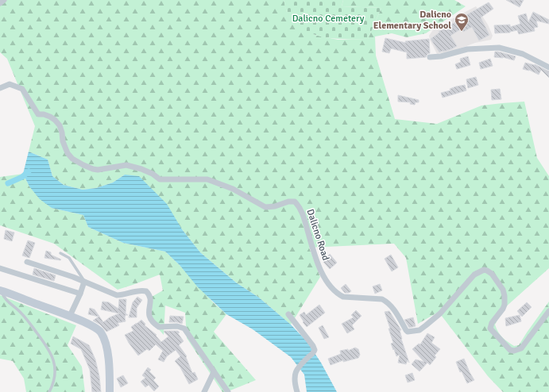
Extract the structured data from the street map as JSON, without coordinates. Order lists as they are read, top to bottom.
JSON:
{
  "streets": {
    "street": ["Dalicno Road"]
  },
  "parks": ["Dalicno Cemetery"],
  "places": {
    "school or university": ["Dalicno Elementary School"]
  }
}
